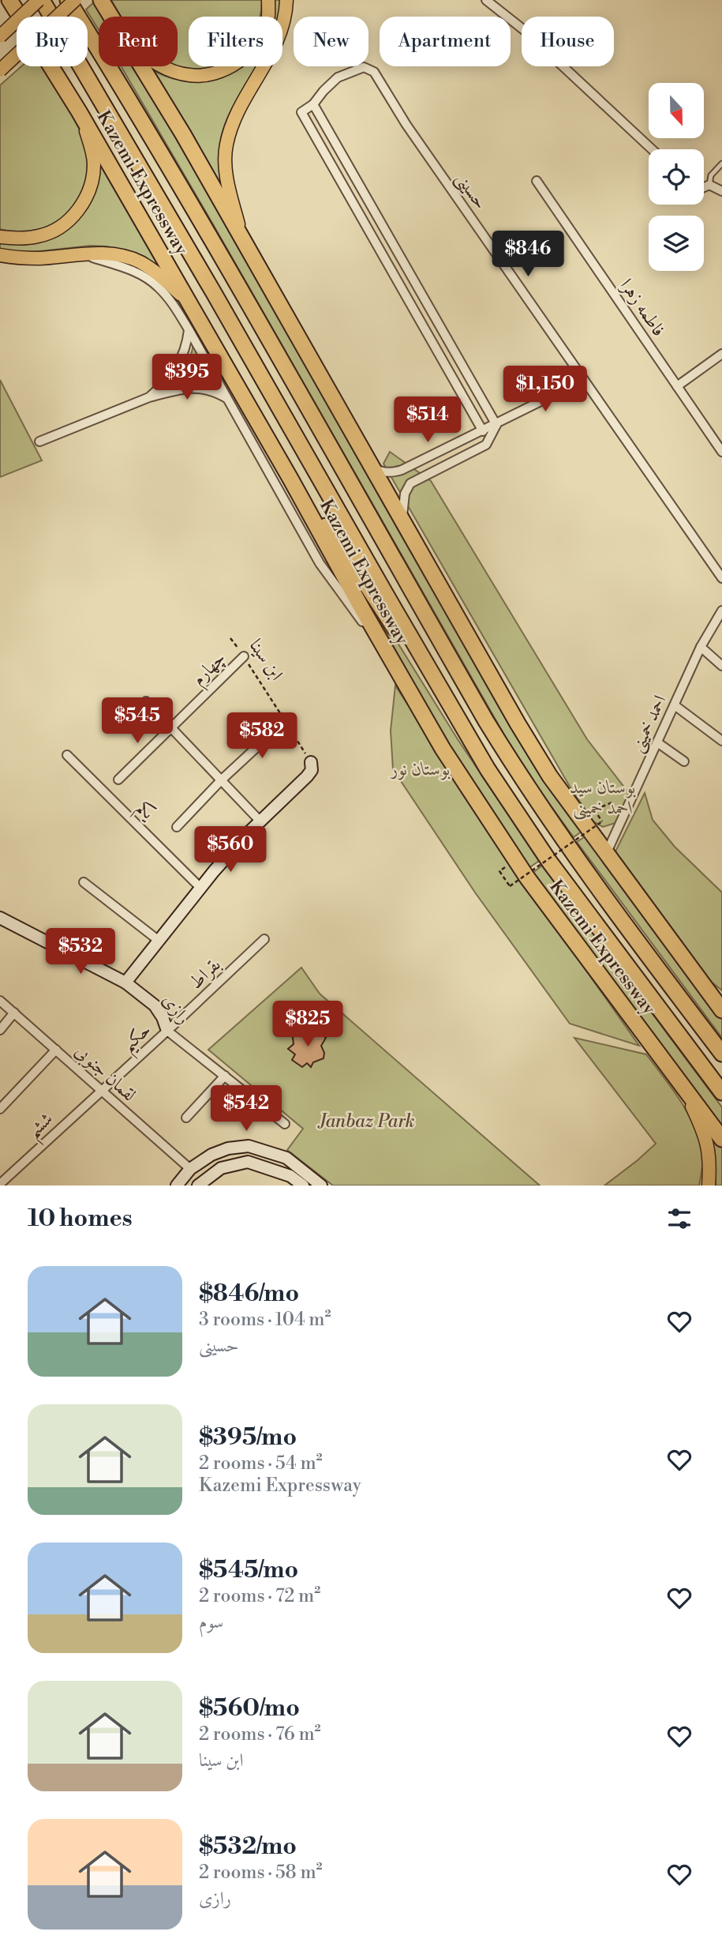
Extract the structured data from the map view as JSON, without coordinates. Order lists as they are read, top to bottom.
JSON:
{
  "streets": {
    "highway": ["Kazemi Expressway"],
    "street": [
      "حسینی",
      "فاطمه زهرا",
      "چهارم",
      "احمد خمینی",
      "یکم",
      "بقراط",
      "رازی",
      "حکیم",
      "لقمان جنوبی",
      "ششم"
    ],
    "path": ["ابن سینا"]
  },
  "crossings": [
    ["ابن سینا", "چهارم"],
    ["ابن سینا", "یکم"],
    ["بقراط", "رازی"],
    ["بقراط", "حکیم"],
    ["رازی", "حکیم"],
    ["حکیم", "لقمان جنوبی"],
    ["حکیم", "ششم"],
    ["لقمان جنوبی", "ششم"]
  ],
  "parks": ["بوستان نور", "بوستان سید احمد خمینی", "Janbaz Park"],
  "north": "bottom",
  "page": {
    "chip": [
      "Buy",
      "Rent",
      "Filters",
      "New",
      "Apartment",
      "House"
    ],
    "price": [
      "$846",
      "$395",
      "$1,150",
      "$514",
      "$545",
      "$582",
      "$560",
      "$532",
      "$825",
      "$542"
    ],
    "heading": "10 homes",
    "list": [
      {
        "name": "$846/mo",
        "note": "3 rooms · 104 m² · حسینی"
      },
      {
        "name": "$395/mo",
        "note": "2 rooms · 54 m² · Kazemi Expressway"
      },
      {
        "name": "$545/mo",
        "note": "2 rooms · 72 m² · سوم"
      },
      {
        "name": "$560/mo",
        "note": "2 rooms · 76 m² · ابن سینا"
      },
      {
        "name": "$532/mo",
        "note": "2 rooms · 58 m² · رازی"
      }
    ]
  }
}
